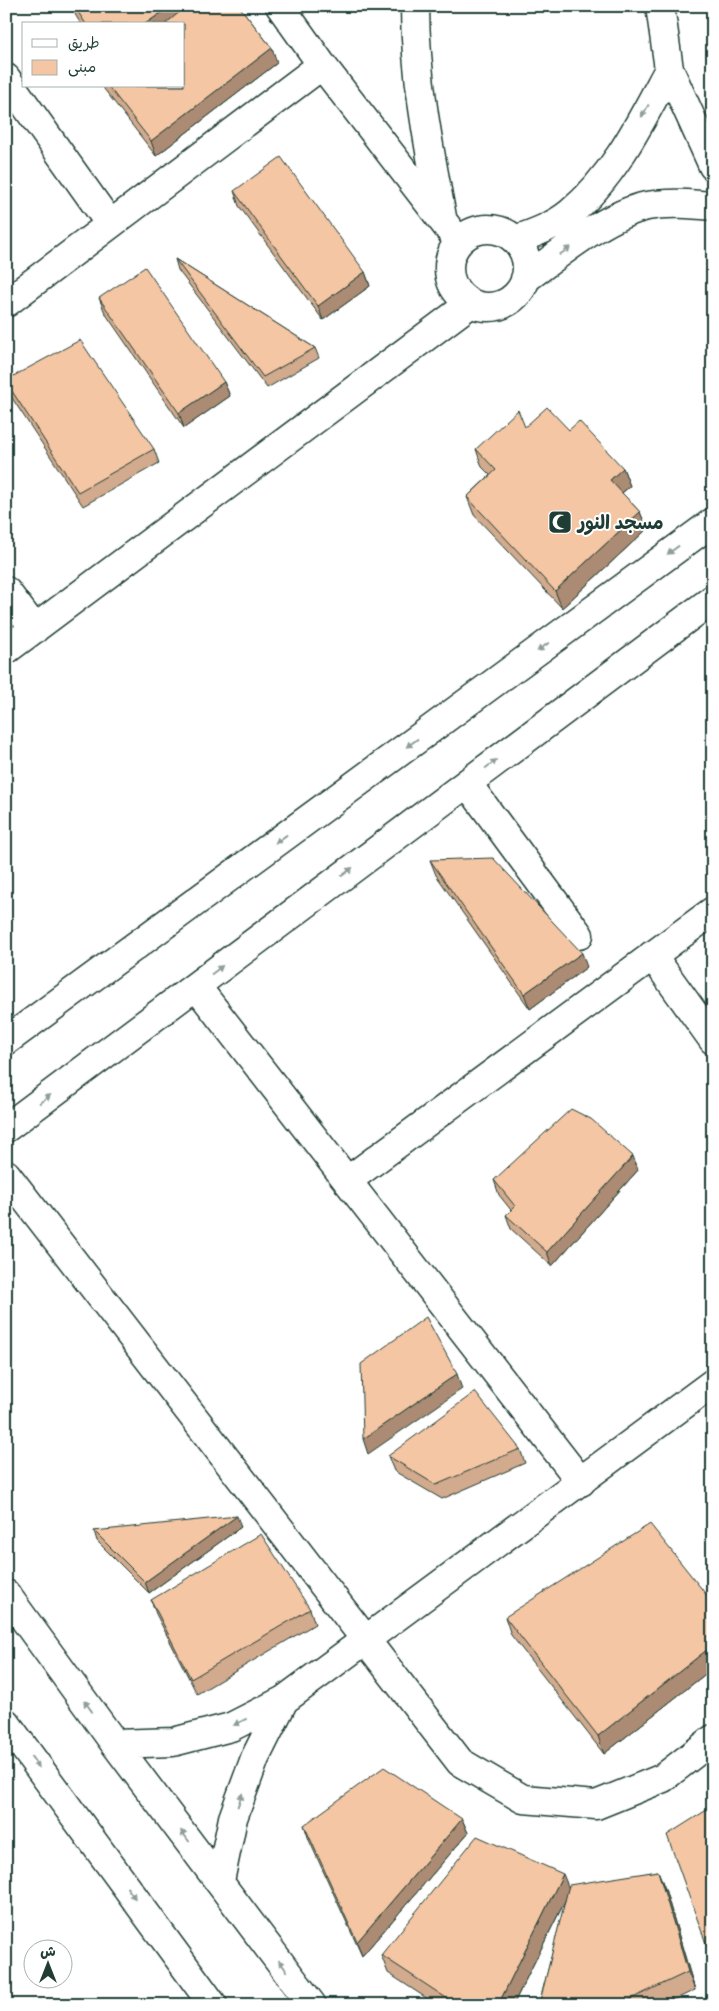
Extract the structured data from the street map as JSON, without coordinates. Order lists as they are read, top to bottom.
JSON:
{
  "places": {
    "mosque": ["مسجد النور"]
  },
  "legend": ["طريق", "مبنى"],
  "north": "top"
}
